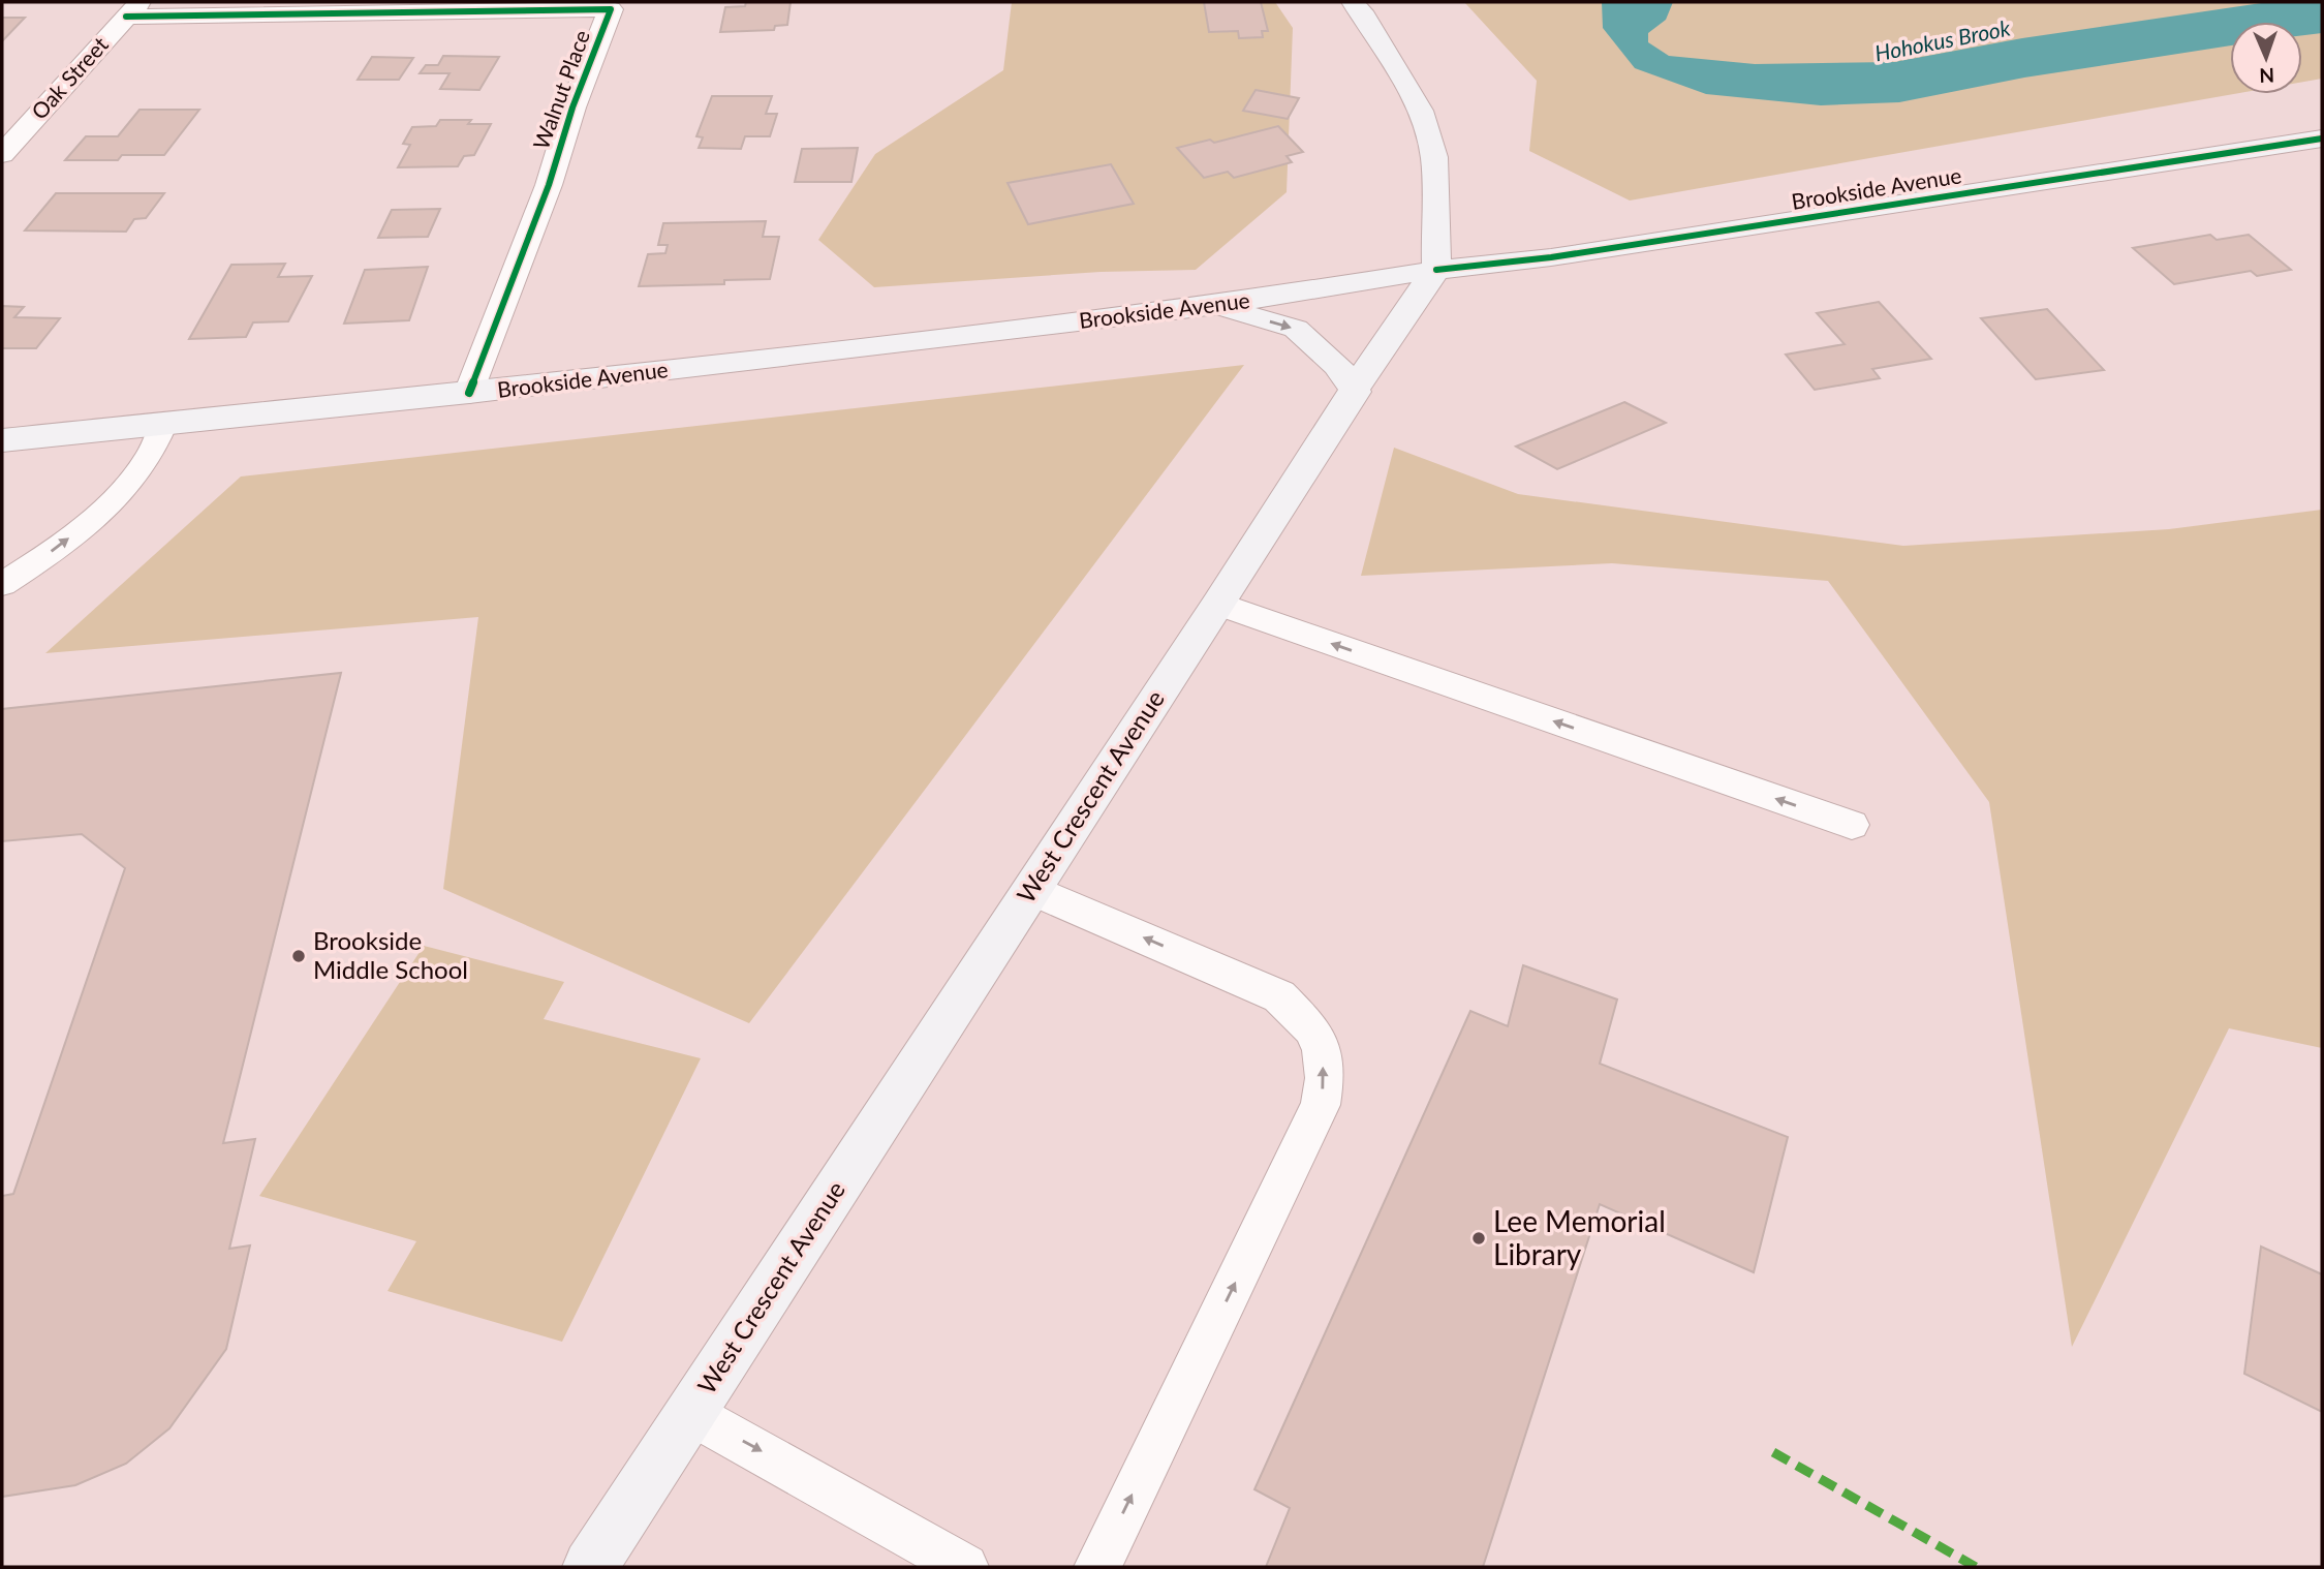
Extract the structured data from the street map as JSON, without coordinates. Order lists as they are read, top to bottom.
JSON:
{
  "streets": {
    "main road": ["Brookside Avenue", "West Crescent Avenue"],
    "street": ["Oak Street", "Walnut Place"]
  },
  "crossings": [
    ["Oak Street", "Walnut Place"],
    ["Walnut Place", "Brookside Avenue"],
    ["Brookside Avenue", "West Crescent Avenue"]
  ],
  "water": ["Hohokus Brook"],
  "places": ["Brookside Middle School", "Lee Memorial Library"],
  "north": "bottom"
}
